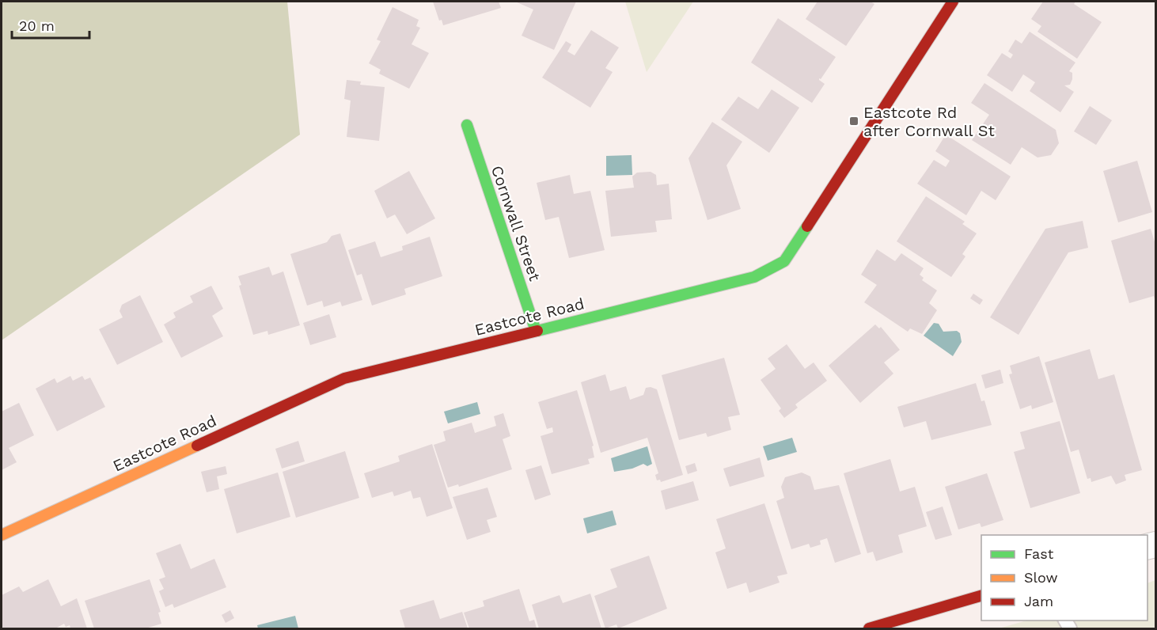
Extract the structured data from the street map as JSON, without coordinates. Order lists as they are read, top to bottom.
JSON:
{
  "streets": {
    "street": ["Cornwall Street", "Eastcote Road"]
  },
  "crossings": [
    ["Cornwall Street", "Eastcote Road"]
  ],
  "places": {
    "transit": ["Eastcote Rd after Cornwall St"]
  },
  "legend": ["Fast", "Slow", "Jam"],
  "scale_bar": "20 m"
}
